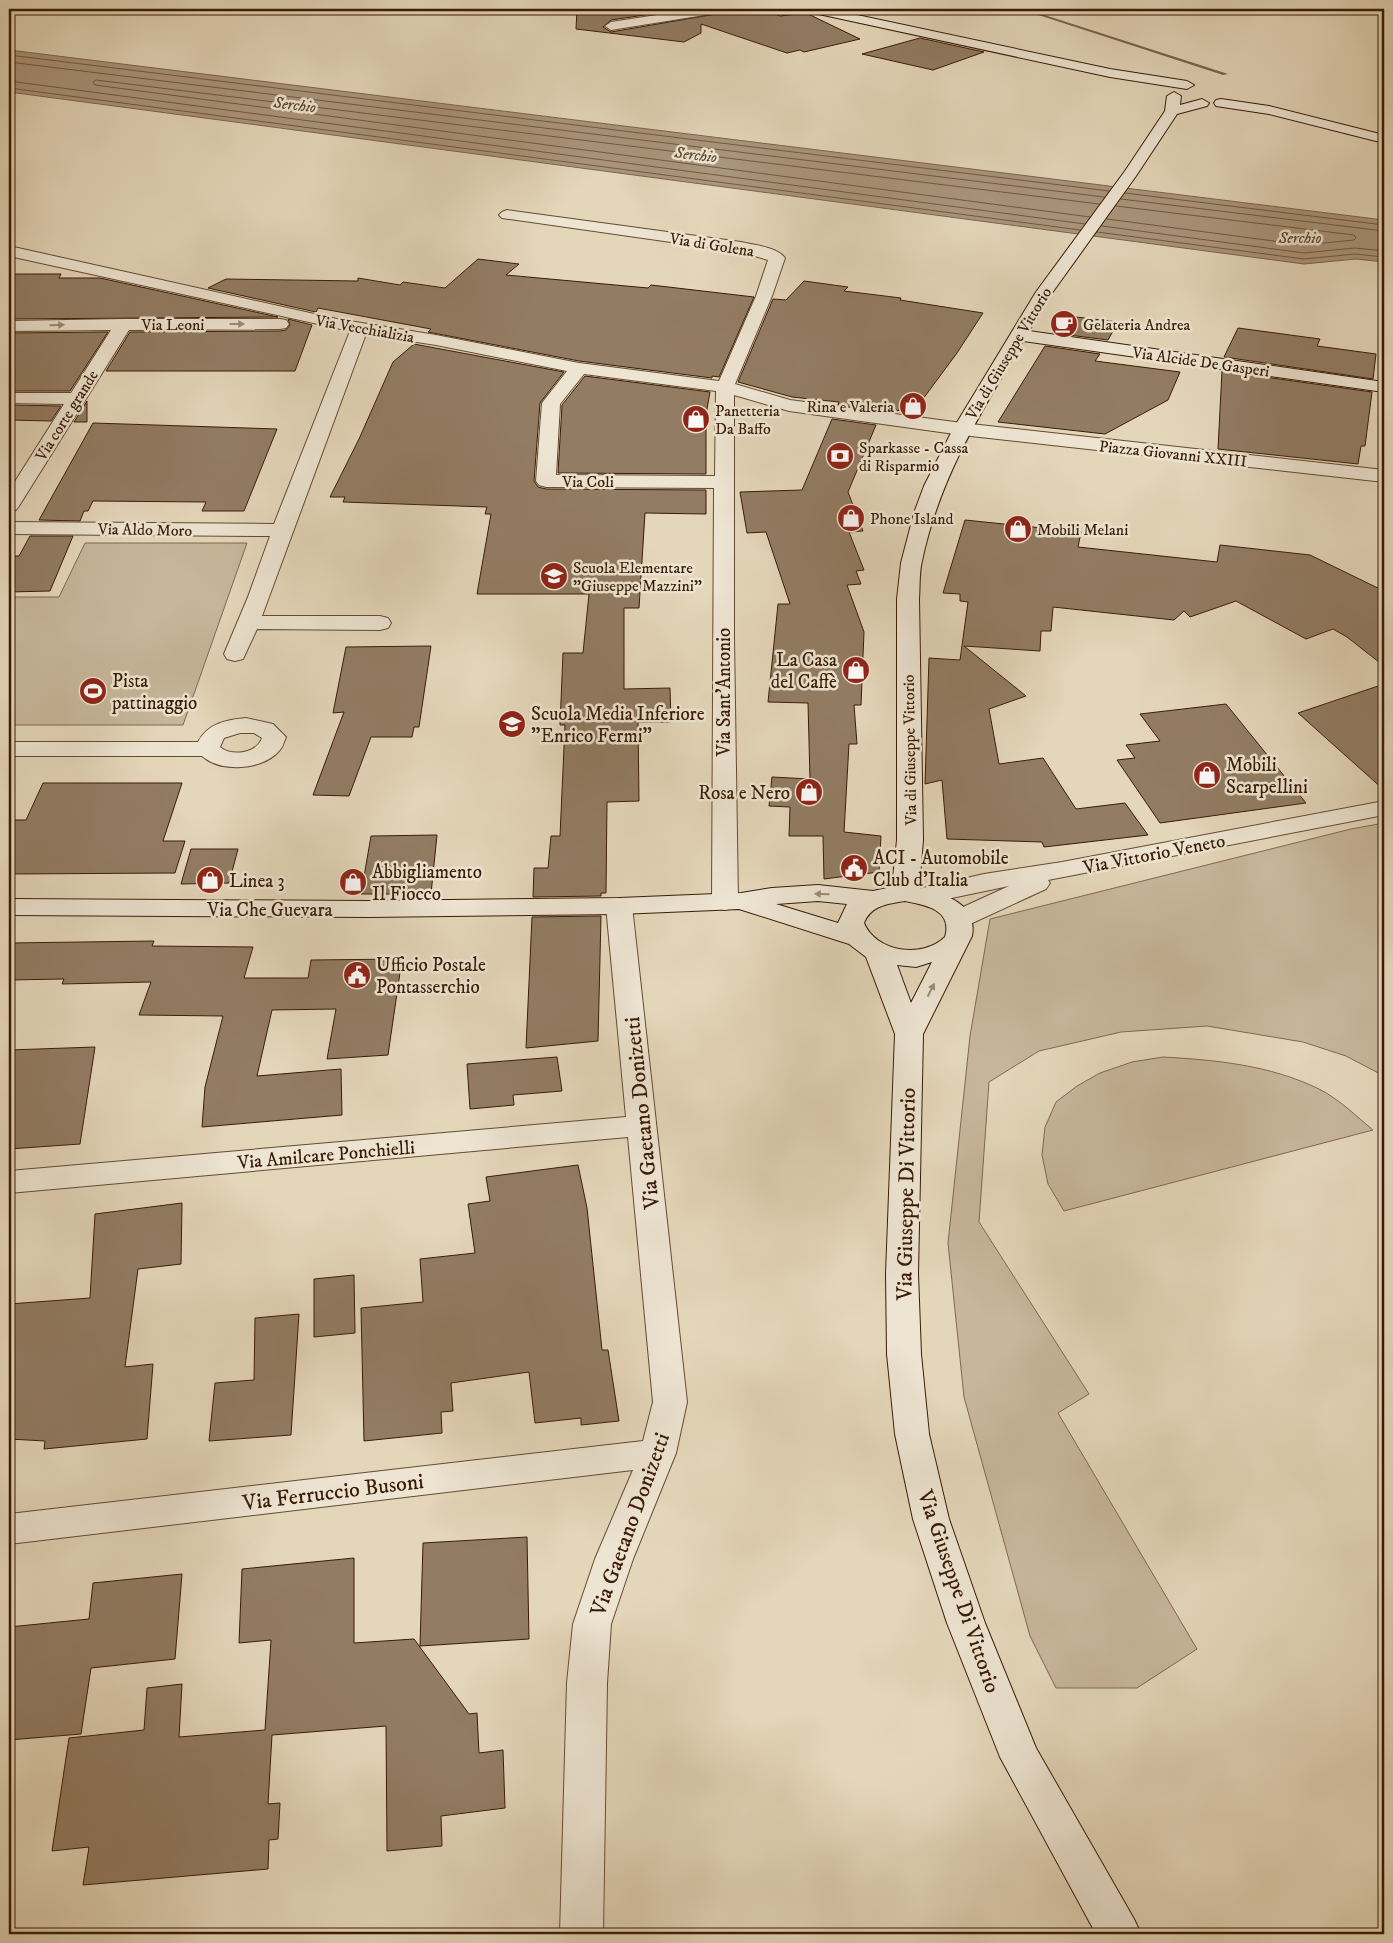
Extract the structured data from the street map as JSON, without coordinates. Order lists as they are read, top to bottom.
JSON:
{
  "streets": {
    "street": [
      "Via di Golena",
      "Via Leoni",
      "Via Vecchializia",
      "Via di Giuseppe Vittorio",
      "Via Alcide De Gasperi",
      "Via corte grande",
      "Piazza Giovanni XXIII",
      "Via Coli",
      "Via Aldo Moro",
      "Via Sant'Antonio",
      "Via Vittorio Veneto",
      "Via Che Guevara",
      "Via Gaetano Donizetti",
      "Via Amilcare Ponchielli",
      "Via Giuseppe Di Vittorio",
      "Via Ferruccio Busoni"
    ]
  },
  "crossings": [
    ["Via di Golena", "Via Vecchializia"],
    ["Via di Golena", "Piazza Giovanni XXIII"],
    ["Via di Golena", "Via Sant'Antonio"],
    ["Via Leoni", "Via Vecchializia"],
    ["Via Leoni", "Via corte grande"],
    ["Via Vecchializia", "Piazza Giovanni XXIII"],
    ["Via Vecchializia", "Via Coli"],
    ["Via Vecchializia", "Via Sant'Antonio"],
    ["Via di Giuseppe Vittorio", "Via Alcide De Gasperi"],
    ["Via di Giuseppe Vittorio", "Piazza Giovanni XXIII"],
    ["Via di Giuseppe Vittorio", "Via Vittorio Veneto"],
    ["Via di Giuseppe Vittorio", "Via Che Guevara"],
    ["Via di Giuseppe Vittorio", "Via Giuseppe Di Vittorio"],
    ["Piazza Giovanni XXIII", "Via Sant'Antonio"],
    ["Via Coli", "Via Sant'Antonio"],
    ["Via Sant'Antonio", "Via Che Guevara"],
    ["Via Vittorio Veneto", "Via Che Guevara"],
    ["Via Vittorio Veneto", "Via Giuseppe Di Vittorio"],
    ["Via Che Guevara", "Via Gaetano Donizetti"],
    ["Via Che Guevara", "Via Giuseppe Di Vittorio"],
    ["Via Gaetano Donizetti", "Via Amilcare Ponchielli"],
    ["Via Gaetano Donizetti", "Via Ferruccio Busoni"]
  ],
  "one_way": ["Via Leoni"],
  "water": ["Serchio"],
  "places": {
    "cafe": ["Gelateria Andrea"],
    "shop": [
      "Rina e Valeria",
      "Panetteria Da Baffo",
      "Phone Island",
      "Mobili Melani",
      "La Casa del Caffè",
      "Mobili Scarpellini",
      "Rosa e Nero",
      "Linea 3",
      "Abbigliamento Il Fiocco"
    ],
    "bank": ["Sparkasse - Cassa di Risparmio"],
    "school or university": ["Scuola Elementare \"Giuseppe Mazzini\"", "Scuola Media Inferiore \"Enrico Fermi\""],
    "sports": ["Pista pattinaggio"],
    "public building": ["ACI - Automobile Club d'Italia", "Ufficio Postale Pontasserchio"]
  }
}
